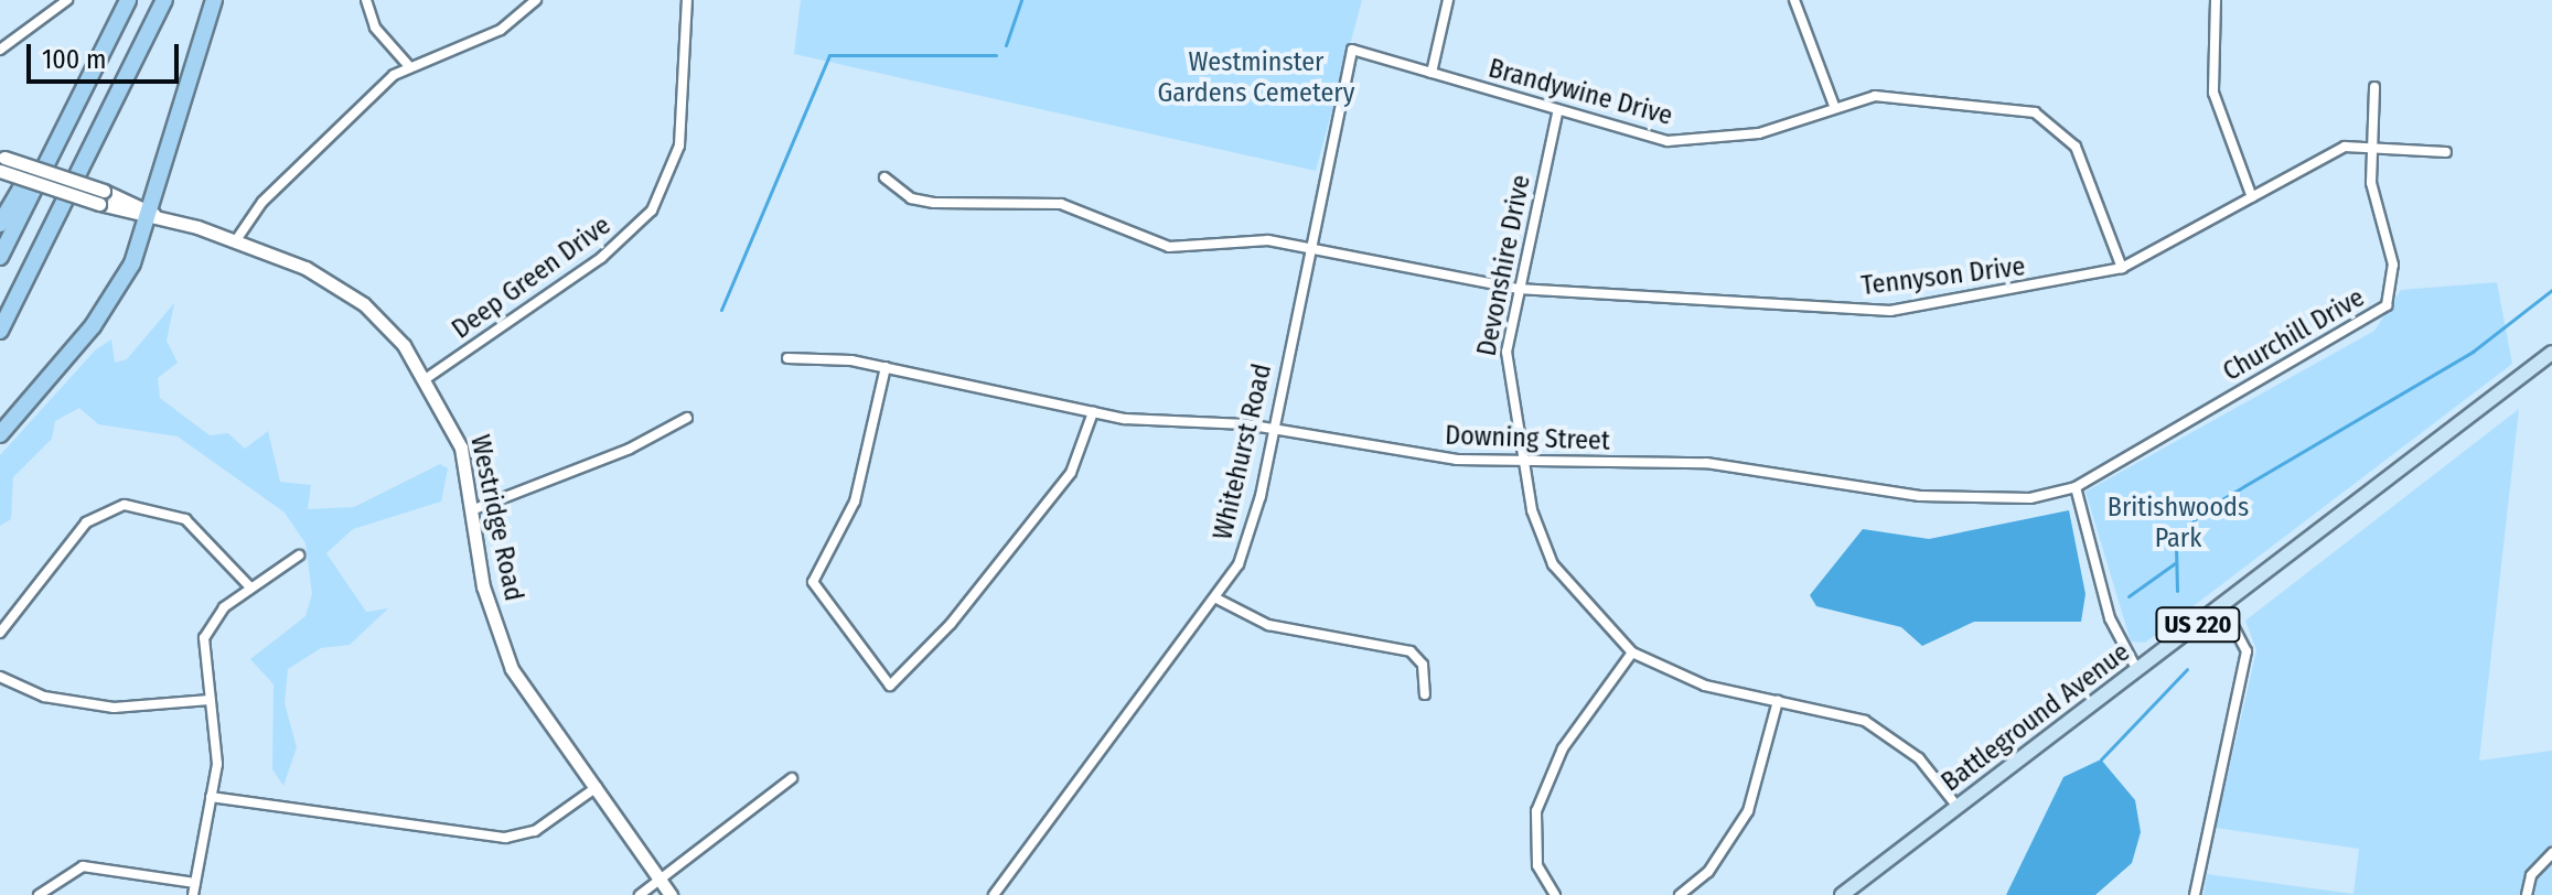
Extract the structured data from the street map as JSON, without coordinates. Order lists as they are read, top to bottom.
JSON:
{
  "streets": {
    "main road": ["Westridge Road", "US 220", "Battleground Avenue"],
    "street": [
      "Brandywine Drive",
      "Devonshire Drive",
      "Tennyson Drive",
      "Deep Green Drive",
      "Churchill Drive",
      "Downing Street",
      "Whitehurst Road"
    ]
  },
  "crossings": [
    ["Brandywine Drive", "Devonshire Drive"],
    ["Brandywine Drive", "Tennyson Drive"],
    ["Brandywine Drive", "Whitehurst Road"],
    ["Devonshire Drive", "Tennyson Drive"],
    ["Devonshire Drive", "Downing Street"],
    ["Devonshire Drive", "Battleground Avenue"],
    ["Tennyson Drive", "Churchill Drive"],
    ["Tennyson Drive", "Whitehurst Road"],
    ["Deep Green Drive", "Westridge Road"],
    ["Churchill Drive", "Downing Street"],
    ["Downing Street", "Whitehurst Road"]
  ],
  "parks": ["Westminster Gardens Cemetery", "Britishwoods Park"],
  "scale_bar": "100 m"
}
